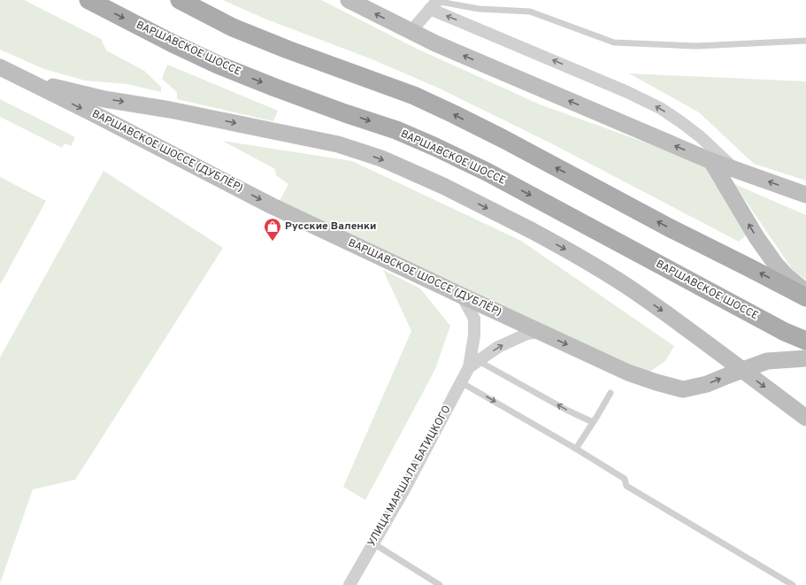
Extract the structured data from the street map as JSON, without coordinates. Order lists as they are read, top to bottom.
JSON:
{
  "streets": {
    "main road": ["ВАРШАВСКОЕ ШОССЕ", "ВАРШАВСКОЕ ШОССЕ (ДУБЛЁР)"],
    "street": ["УЛИЦА МАРШАЛА БАТИЦКОГО"]
  },
  "crossings": [
    ["ВАРШАВСКОЕ ШОССЕ (ДУБЛЁР)", "УЛИЦА МАРШАЛА БАТИЦКОГО"]
  ],
  "places": {
    "shop": ["Русские Валенки"]
  }
}
